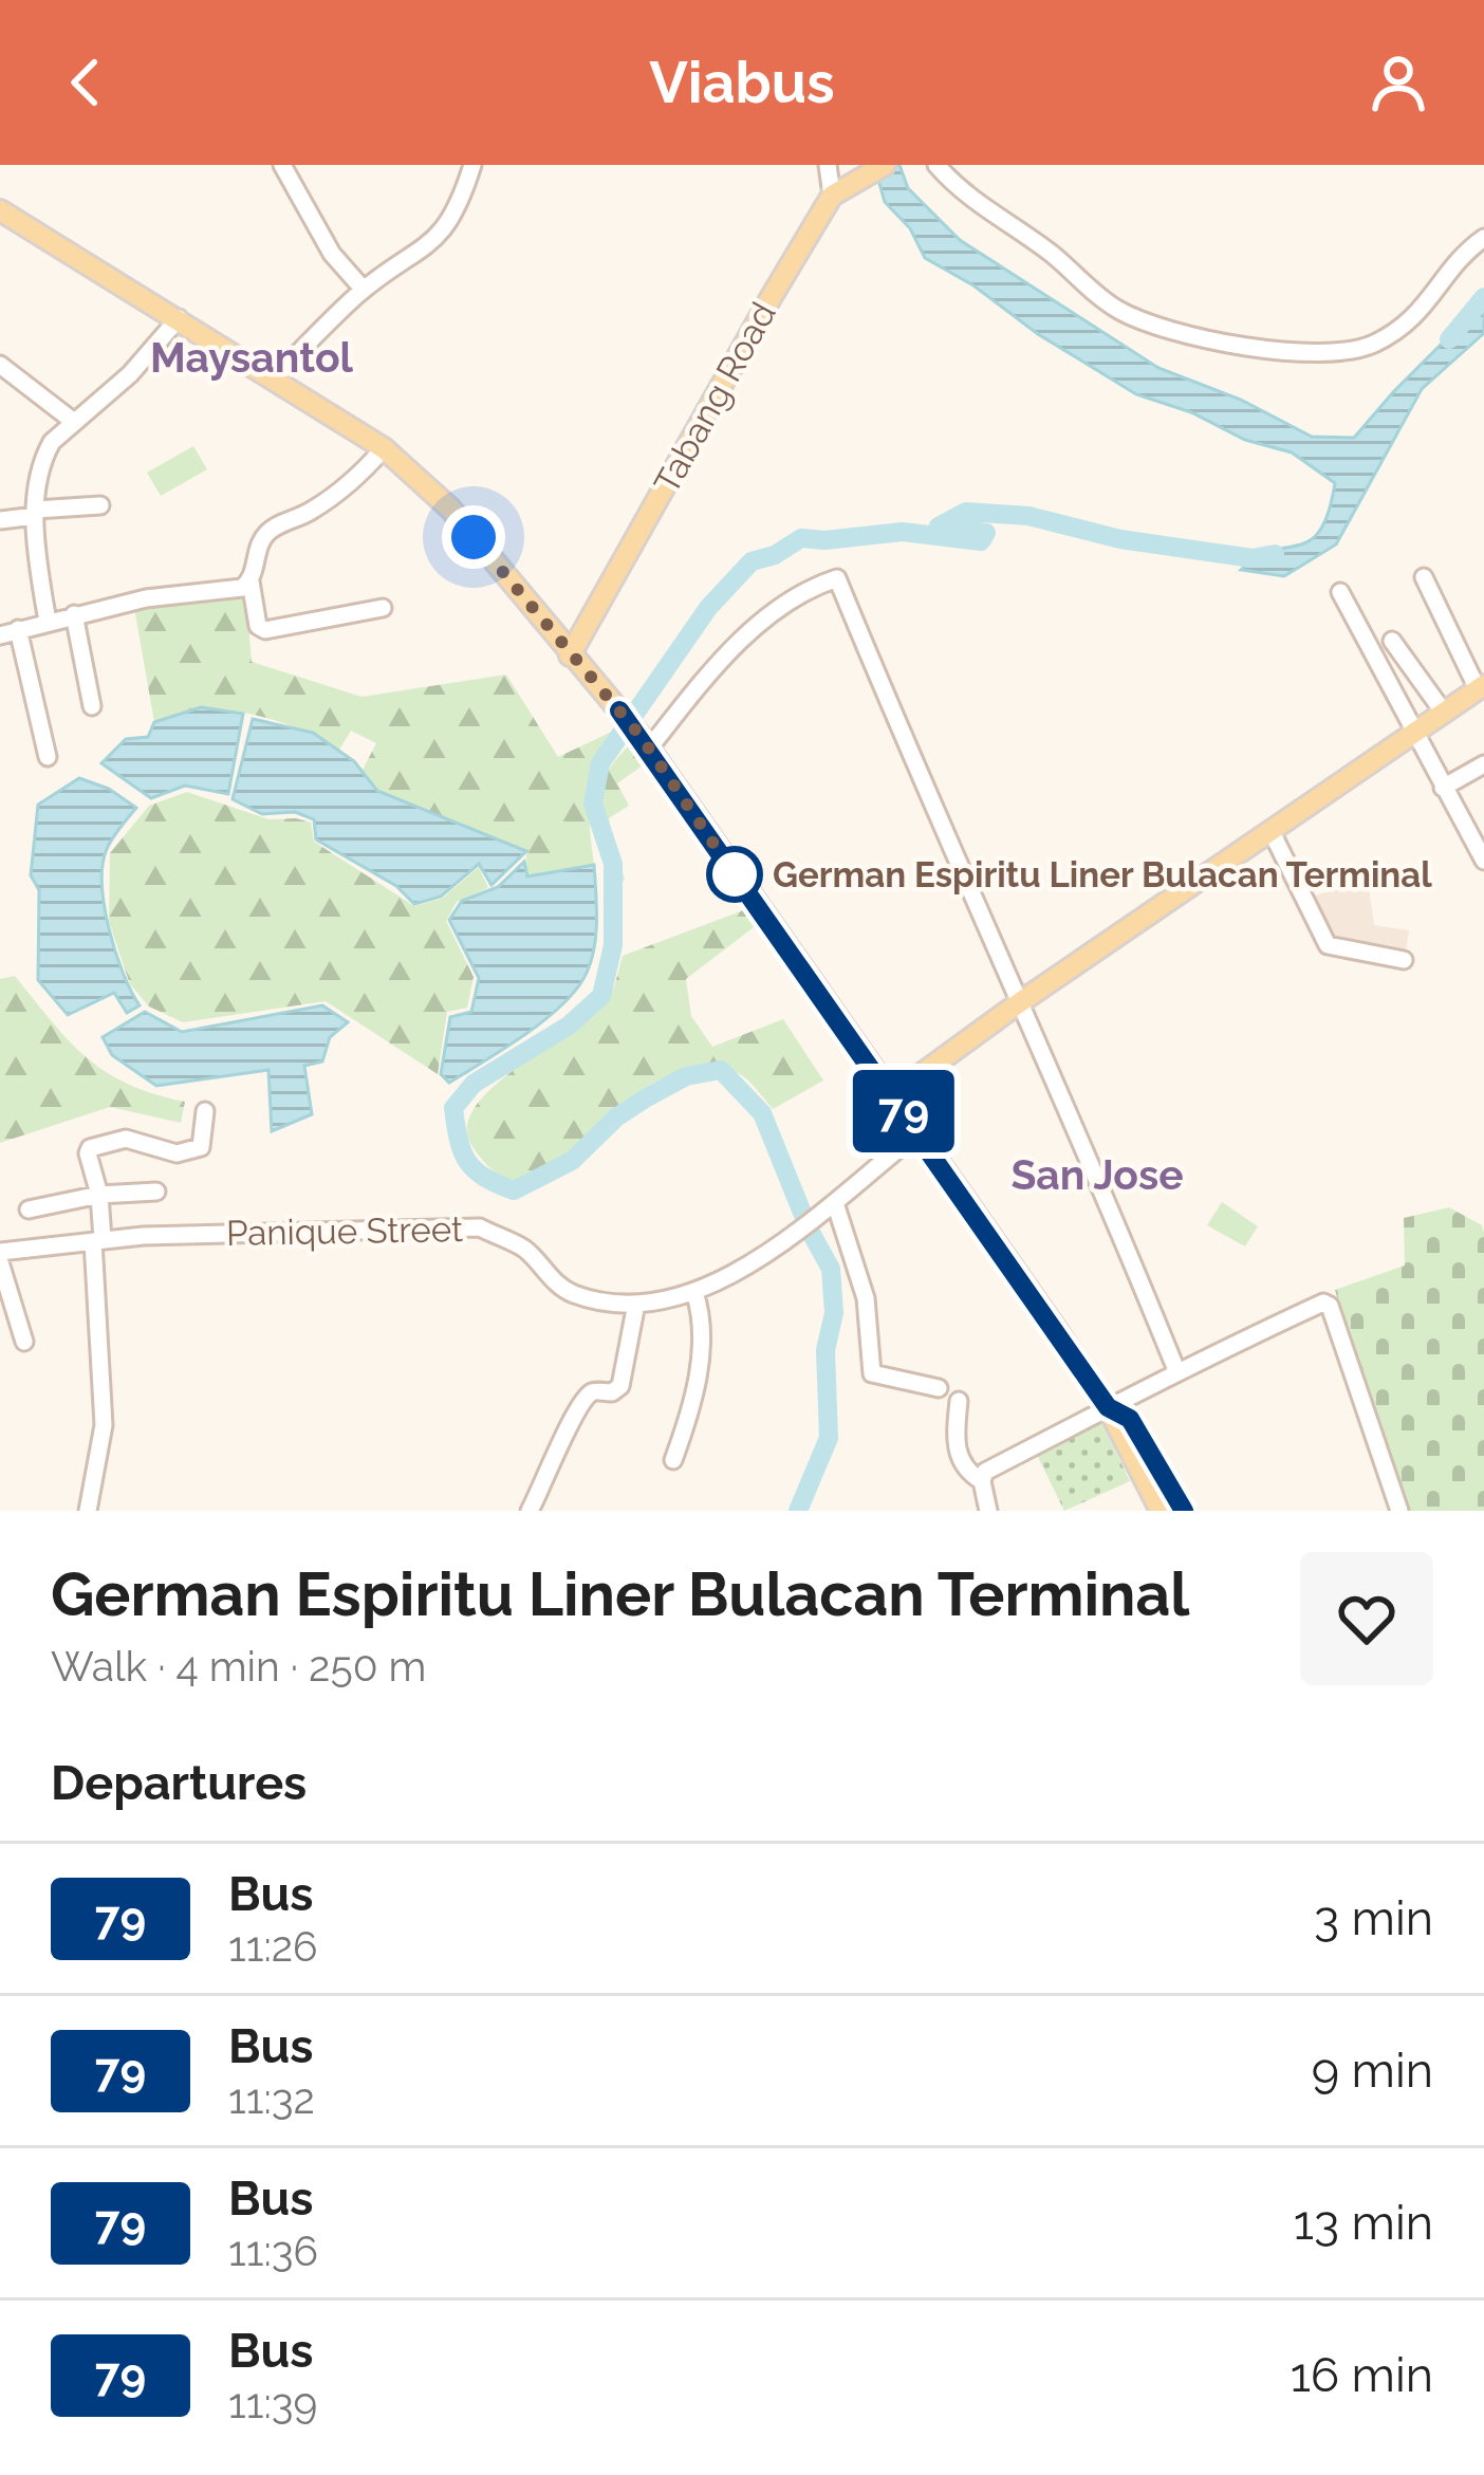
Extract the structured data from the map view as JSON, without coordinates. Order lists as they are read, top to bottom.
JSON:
{
  "streets": {
    "main road": ["Tabang Road"],
    "street": ["Panique Street"]
  },
  "districts": ["Maysantol", "San Jose"],
  "places": ["German Espiritu Liner Bulacan Terminal"],
  "lines": ["bus line 79"],
  "page": {
    "header": "Viabus",
    "on_map": "79",
    "heading": [
      ["German Espiritu Liner Bulacan Terminal", "Walk · 4 min · 250 m"],
      "Departures"
    ],
    "list": [
      {
        "mark": "79",
        "name": "Bus",
        "note": "11:26",
        "value": "3 min"
      },
      {
        "mark": "79",
        "name": "Bus",
        "note": "11:32",
        "value": "9 min"
      },
      {
        "mark": "79",
        "name": "Bus",
        "note": "11:36",
        "value": "13 min"
      },
      {
        "mark": "79",
        "name": "Bus",
        "note": "11:39",
        "value": "16 min"
      }
    ]
  }
}
